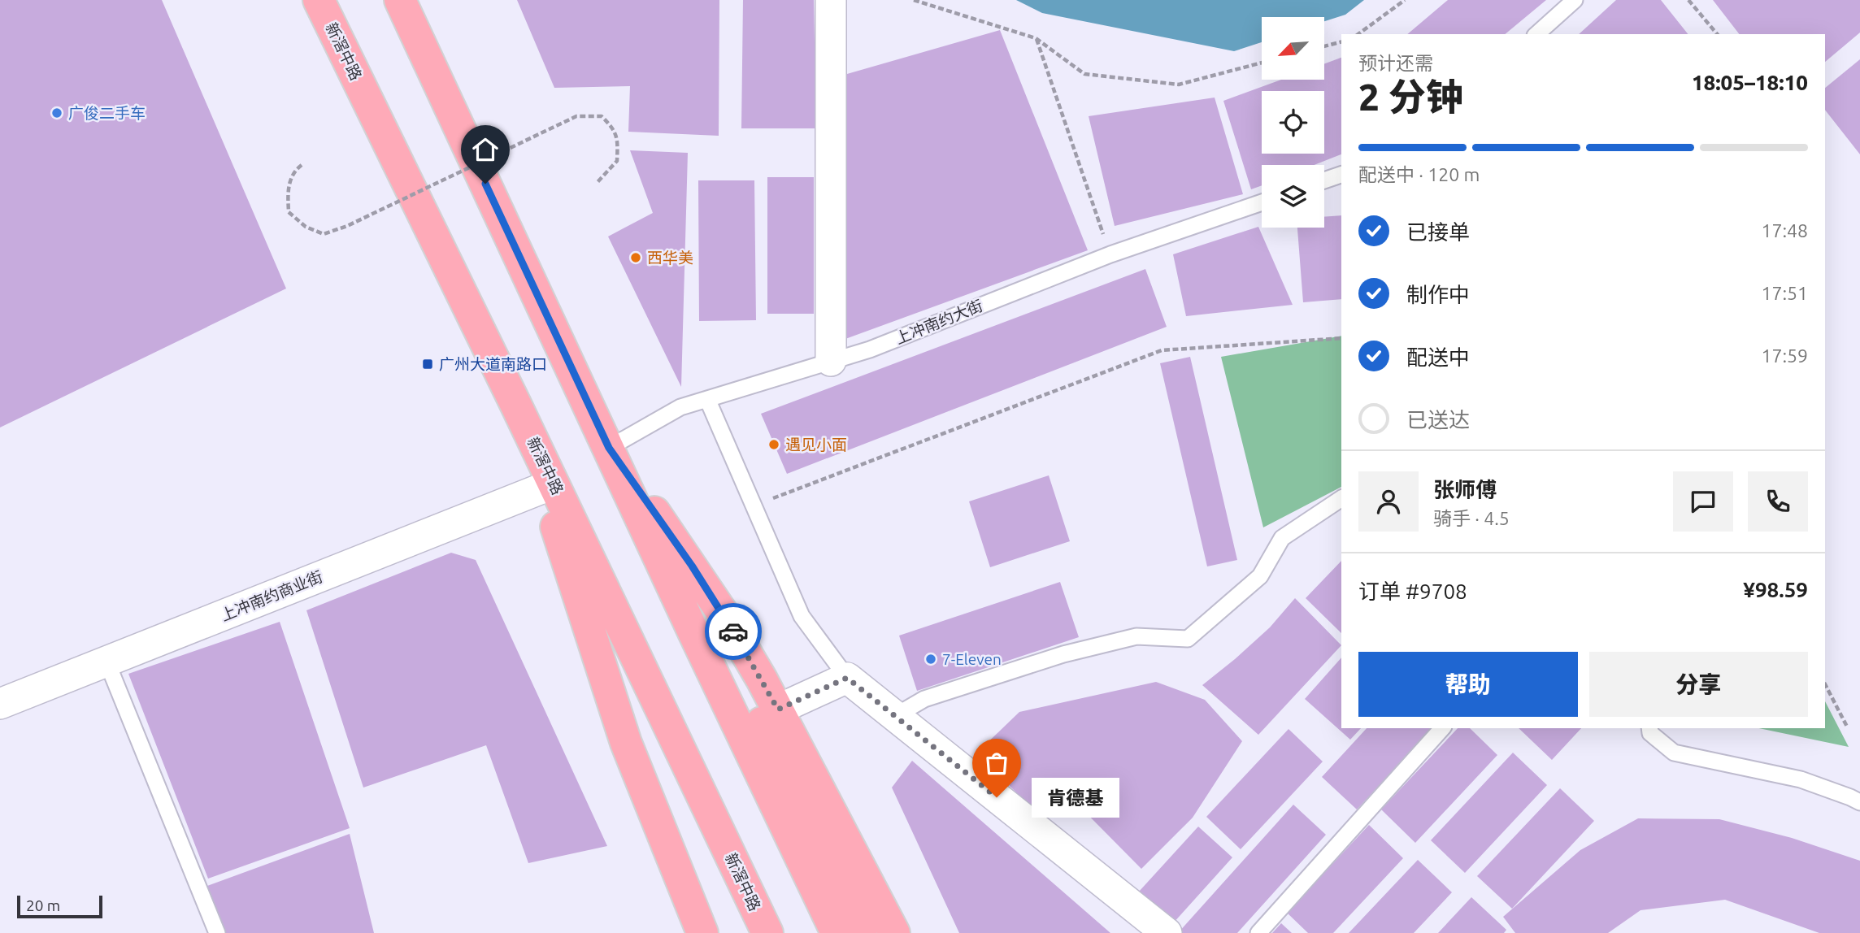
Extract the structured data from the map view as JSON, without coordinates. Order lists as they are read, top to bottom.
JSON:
{
  "streets": {
    "highway": ["新滘中路"],
    "street": ["上冲南约商业街"],
    "lane": ["上冲南约大街"]
  },
  "places": {
    "other": [
      "广俊二手车",
      "西华美",
      "遇见小面",
      "7-Eleven",
      "肯德基"
    ],
    "transit": ["广州大道南路口"]
  },
  "scale_bar": "20 m",
  "north": "bottom left",
  "page": {
    "heading": ["2 分钟", "预计还需", "18:05–18:10"],
    "panel": [
      "张师傅",
      "骑手 · 4.5",
      "订单 #9708",
      "¥98.59"
    ],
    "bar": "配送中 · 120 m",
    "list": [
      ["已接单", "17:48"],
      ["制作中", "17:51"],
      ["配送中", "17:59"],
      "已送达"
    ],
    "buttons": ["帮助", "分享"],
    "bubble": "肯德基",
    "scale": "20 m"
  }
}
